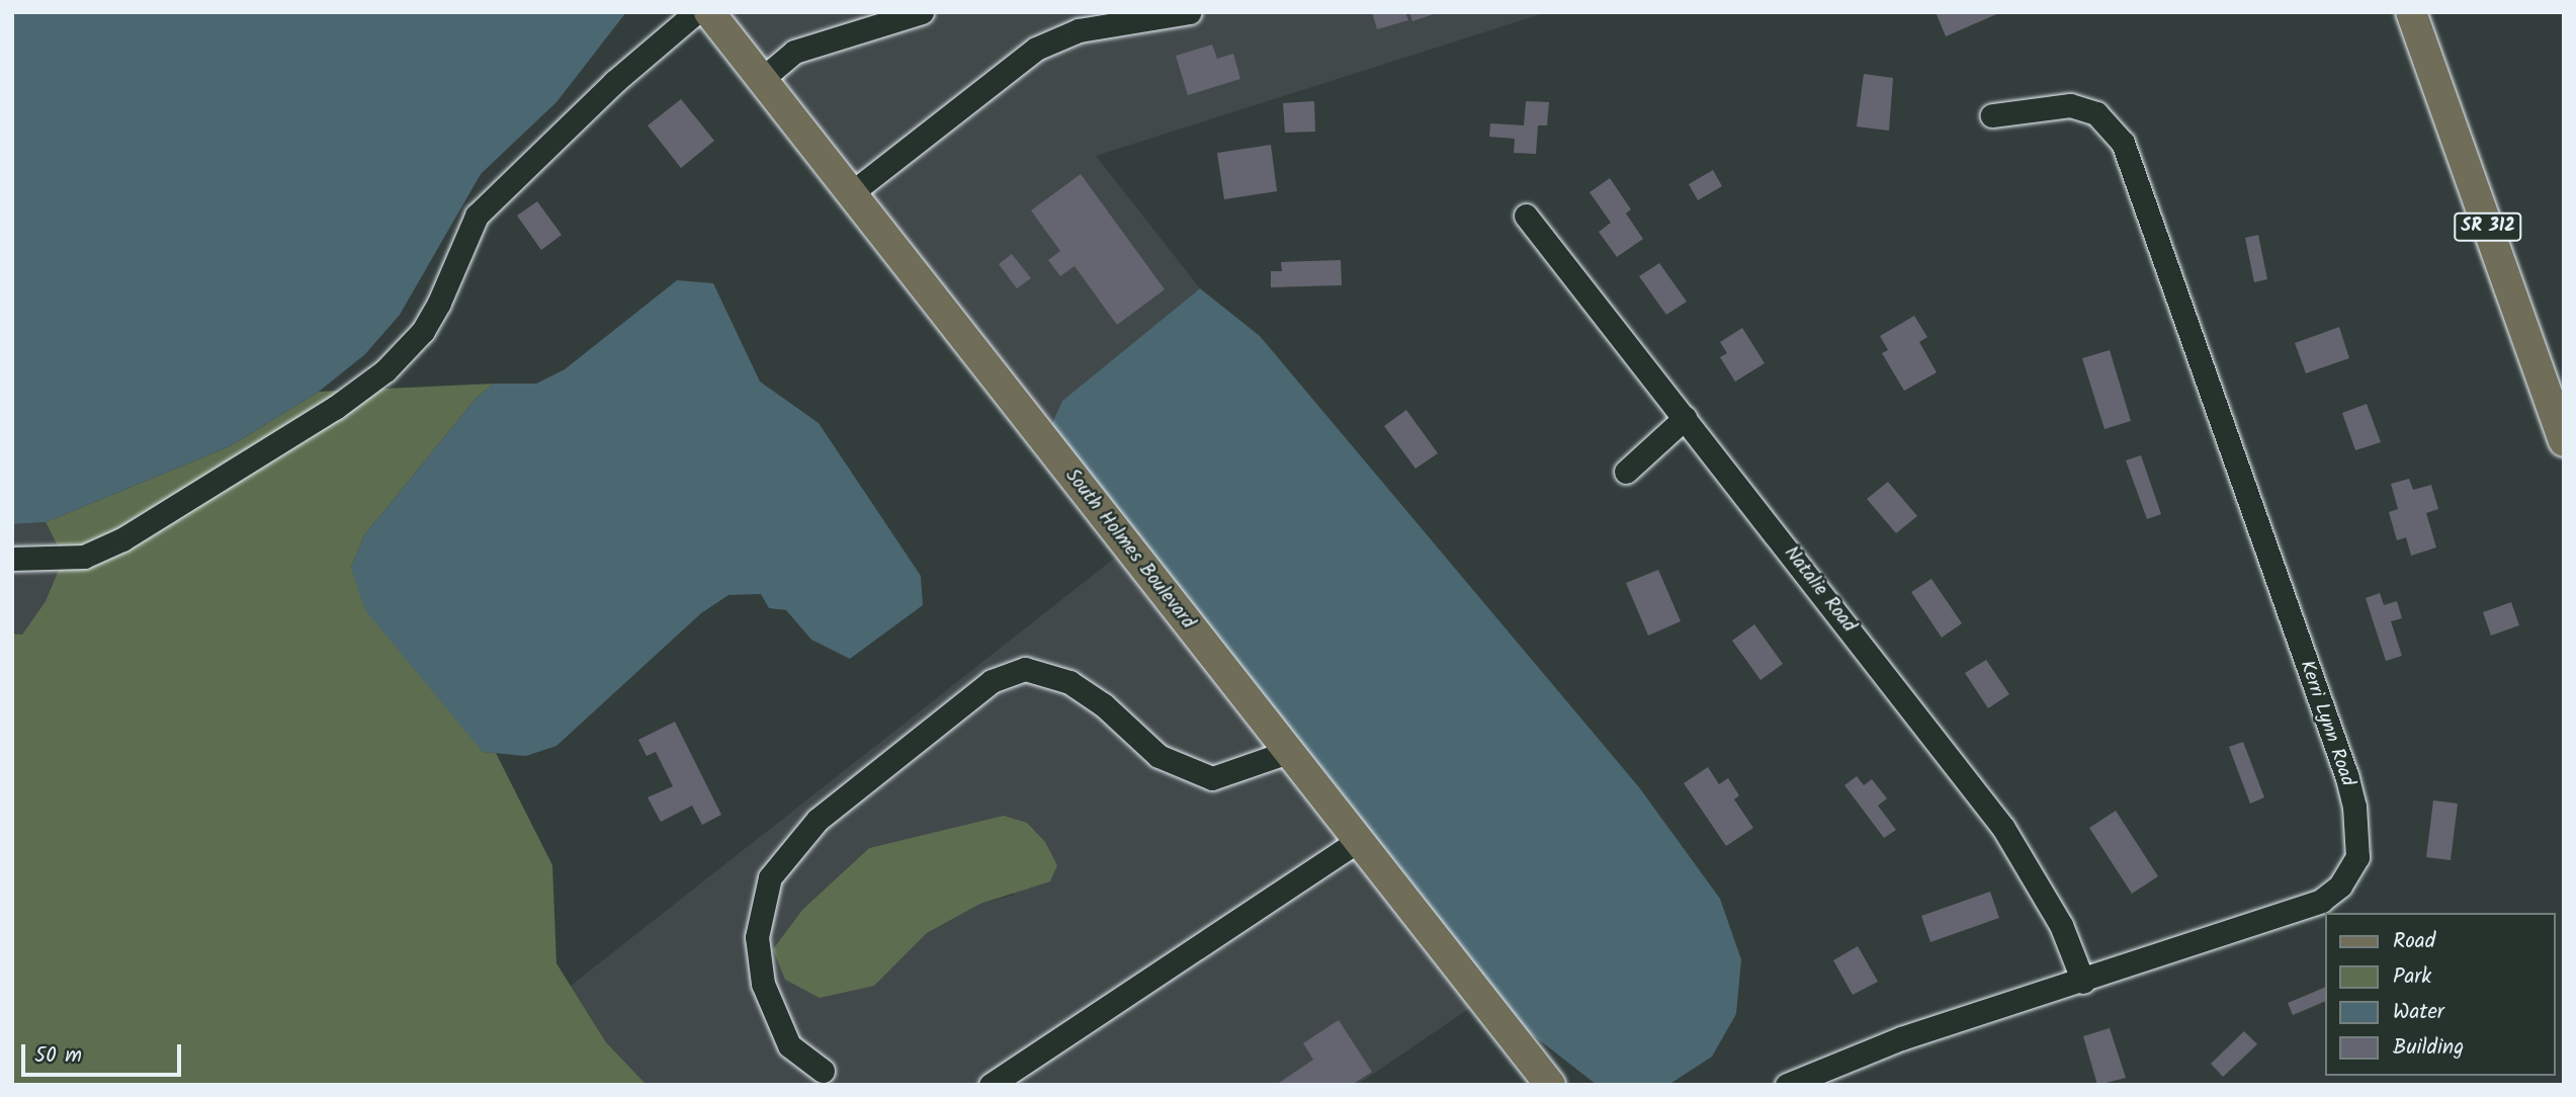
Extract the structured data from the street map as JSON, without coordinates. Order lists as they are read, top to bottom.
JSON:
{
  "streets": {
    "main road": ["SR 312", "South Holmes Boulevard"],
    "street": ["Natalie Road", "Kerri Lynn Road"]
  },
  "crossings": [
    ["Natalie Road", "Kerri Lynn Road"]
  ],
  "legend": [
    "Road",
    "Park",
    "Water",
    "Building"
  ],
  "scale_bar": "50 m"
}
